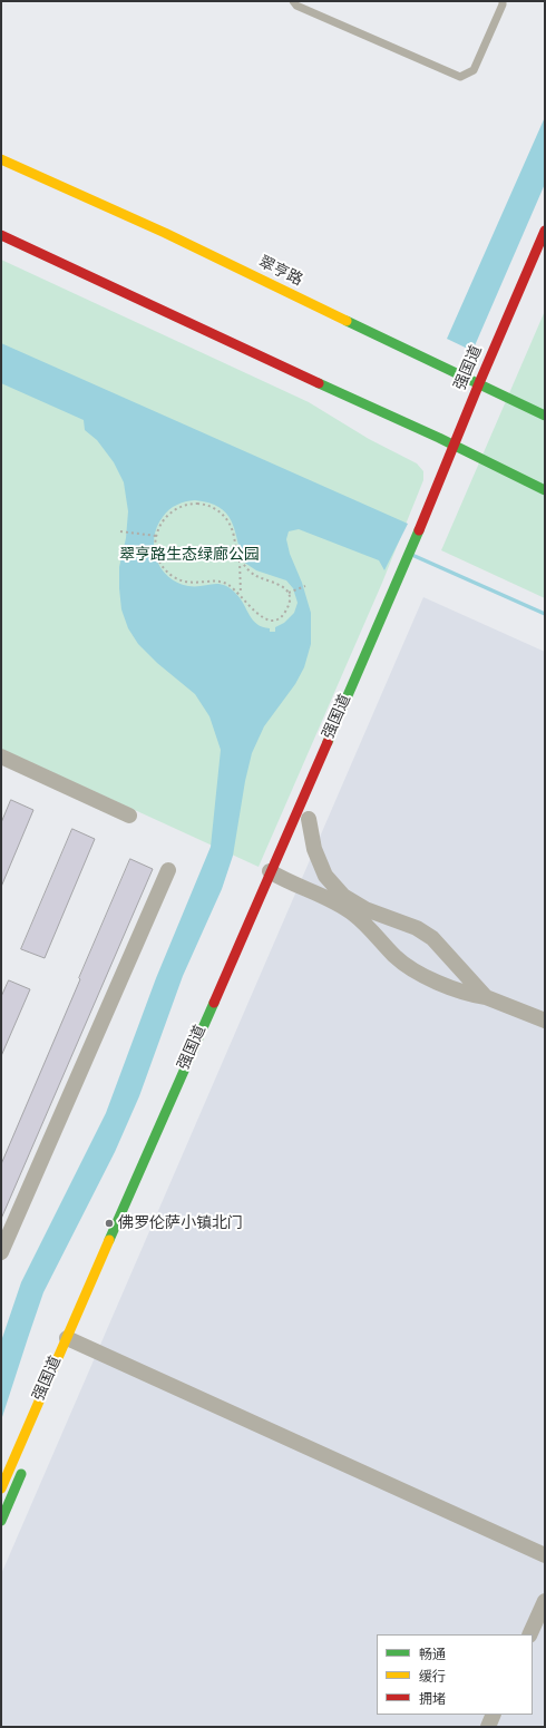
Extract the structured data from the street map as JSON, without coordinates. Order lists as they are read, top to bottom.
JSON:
{
  "streets": {
    "main road": ["翠亨路", "强国道"]
  },
  "crossings": [
    ["翠亨路", "强国道"]
  ],
  "parks": ["翠亨路生态绿廊公园"],
  "places": ["佛罗伦萨小镇北门"],
  "legend": ["畅通", "缓行", "拥堵"]
}
